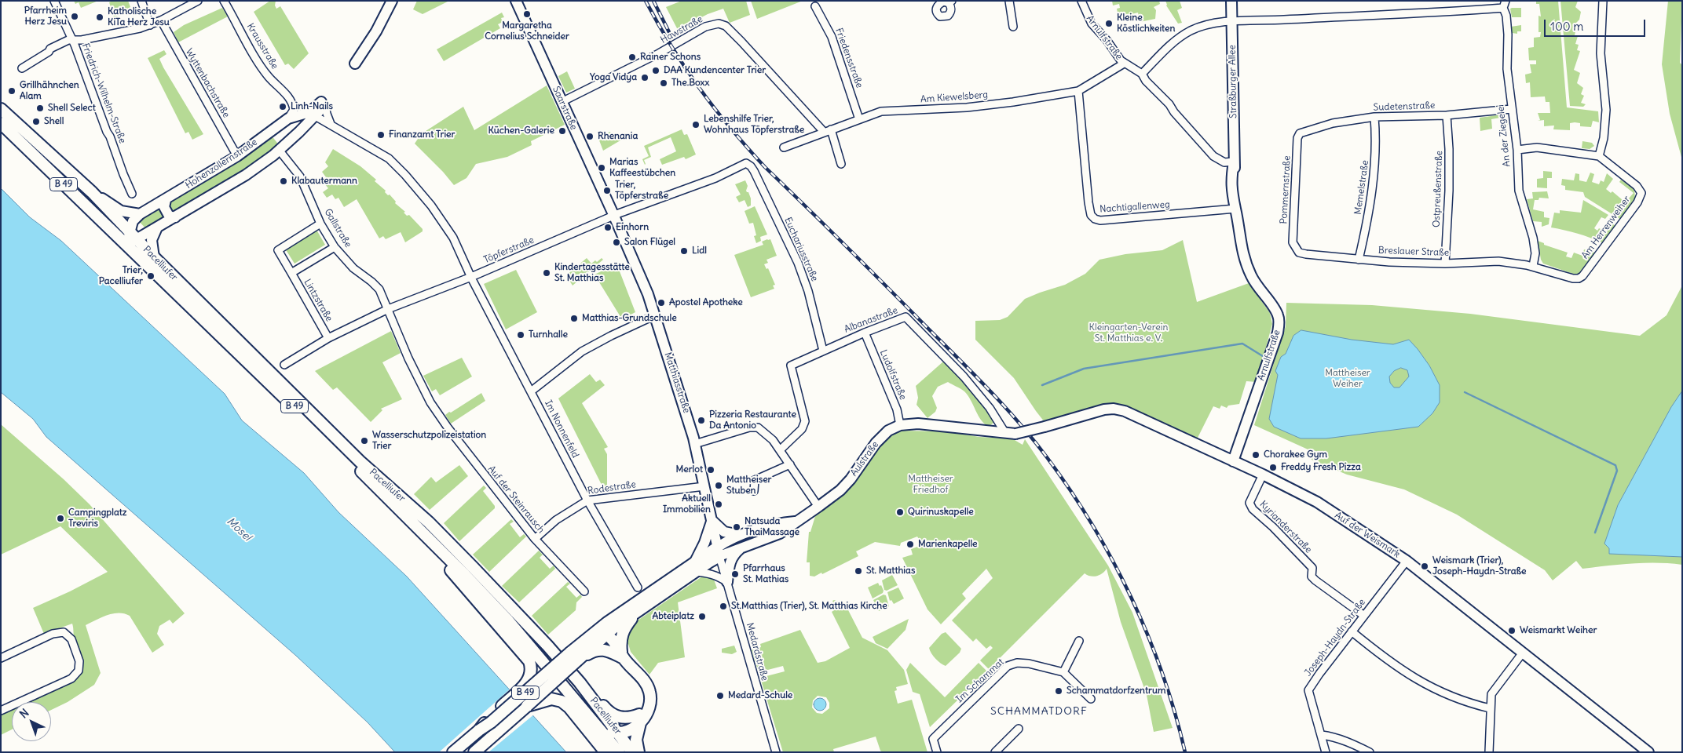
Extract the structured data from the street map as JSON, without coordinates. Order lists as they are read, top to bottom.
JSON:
{
  "streets": {
    "main road": ["B 49", "Pacelliufer"],
    "street": [
      "Hawstraße",
      "Arnulfstraße",
      "Krausstraße",
      "Friedensstraße",
      "Straßburger Allee",
      "Wyttenbachstraße",
      "Friedrich-Wilhelm-Straße",
      "Am Kiewelsberg",
      "Sudetenstraße",
      "Saarstraße",
      "An der Ziegelei",
      "Hohenzollernstraße",
      "Memelstraße",
      "Ostpreußenstraße",
      "Pommernstraße",
      "Nachtigallenweg",
      "Am Herrenweiher",
      "Gallstraße",
      "Euchariusstraße",
      "Töpferstraße",
      "Breslauer Straße",
      "Lintzstraße",
      "Albanastraße",
      "Ludolfstraße",
      "Matthiasstraße",
      "Im Nonnenfeld",
      "Aulstraße",
      "Rodestraße",
      "Auf der Steinrausch",
      "Kyrianderstraße",
      "Auf der Weismark",
      "Joseph-Haydn-Straße",
      "Medardstraße",
      "Im Schammat"
    ]
  },
  "crossings": [
    ["Hawstraße", "Am Kiewelsberg"],
    ["Hawstraße", "Saarstraße"],
    ["Arnulfstraße", "Straßburger Allee"],
    ["Arnulfstraße", "Am Kiewelsberg"],
    ["Arnulfstraße", "Nachtigallenweg"],
    ["Arnulfstraße", "Auf der Weismark"],
    ["Krausstraße", "Hohenzollernstraße"],
    ["Friedensstraße", "Am Kiewelsberg"],
    ["Wyttenbachstraße", "Hohenzollernstraße"],
    ["Am Kiewelsberg", "Nachtigallenweg"],
    ["Sudetenstraße", "An der Ziegelei"],
    ["Sudetenstraße", "Memelstraße"],
    ["Sudetenstraße", "Ostpreußenstraße"],
    ["Sudetenstraße", "Pommernstraße"],
    ["Saarstraße", "Töpferstraße"],
    ["Saarstraße", "Matthiasstraße"],
    ["An der Ziegelei", "Am Herrenweiher"],
    ["An der Ziegelei", "Breslauer Straße"],
    ["Hohenzollernstraße", "B 49"],
    ["Hohenzollernstraße", "Gallstraße"],
    ["Hohenzollernstraße", "Pacelliufer"],
    ["Hohenzollernstraße", "Im Nonnenfeld"],
    ["B 49", "Pacelliufer"],
    ["Memelstraße", "Breslauer Straße"],
    ["Ostpreußenstraße", "Breslauer Straße"],
    ["Pommernstraße", "Breslauer Straße"],
    ["Am Herrenweiher", "Breslauer Straße"],
    ["Gallstraße", "Töpferstraße"],
    ["Gallstraße", "Lintzstraße"],
    ["Gallstraße", "Auf der Steinrausch"],
    ["Euchariusstraße", "Töpferstraße"],
    ["Euchariusstraße", "Albanastraße"],
    ["Töpferstraße", "Lintzstraße"],
    ["Töpferstraße", "Matthiasstraße"],
    ["Töpferstraße", "Im Nonnenfeld"],
    ["Töpferstraße", "Auf der Steinrausch"],
    ["Albanastraße", "Ludolfstraße"],
    ["Albanastraße", "Aulstraße"],
    ["Ludolfstraße", "Aulstraße"],
    ["Matthiasstraße", "Aulstraße"],
    ["Matthiasstraße", "Rodestraße"],
    ["Matthiasstraße", "Medardstraße"],
    ["Im Nonnenfeld", "Rodestraße"],
    ["Aulstraße", "Auf der Weismark"],
    ["Aulstraße", "Medardstraße"],
    ["Rodestraße", "Auf der Steinrausch"],
    ["Kyrianderstraße", "Auf der Weismark"],
    ["Kyrianderstraße", "Joseph-Haydn-Straße"],
    ["Auf der Weismark", "Joseph-Haydn-Straße"]
  ],
  "districts": ["SCHAMMATDORF"],
  "water": ["Mosel"],
  "parks": ["Kleingarten-Verein St. Matthias e. V.", "Mattheiser Weiher", "Mattheiser Friedhof"],
  "places": [
    "Margaretha Cornelius Schneider",
    "Pfarrheim Herz Jesu",
    "Katholische KiTa Herz Jesu",
    "Kleine Köstlichkeiten",
    "Rainer Schons",
    "DAA Kundencenter Trier",
    "Yoga Vidya",
    "The.Boxx",
    "Grillhähnchen Alam",
    "Linh-Nails",
    "Shell Select",
    "Shell",
    "Lebenshilfe Trier, Wohnhaus Töpferstraße",
    "Küchen-Galerie",
    "Finanzamt Trier",
    "Rhenania",
    "Marias Kaffeestübchen",
    "Klabautermann",
    "Trier, Töpferstraße",
    "Einhorn",
    "Salon Flügel",
    "Lidl",
    "Kindertagesstätte St. Matthias",
    "Trier, Pacelliufer",
    "Apostel Apotheke",
    "Matthias-Grundschule",
    "Turnhalle",
    "Pizzeria Restaurante Da Antonio",
    "Wasserschutzpolizeistation Trier",
    "Chorakee Gym",
    "Freddy Fresh Pizza",
    "Merlot",
    "Mattheiser Stuben",
    "Aktuell Immobilien",
    "Quirinuskapelle",
    "Campingplatz Treviris",
    "Natsuda ThaiMassage",
    "Marienkapelle",
    "Weismark (Trier), Joseph-Haydn-Straße",
    "St. Matthias",
    "Pfarrhaus St. Mathias",
    "St.Matthias (Trier), St. Matthias Kirche",
    "Abteiplatz",
    "Weismarkt Weiher",
    "Schammatdorfzentrum",
    "Medard-Schule"
  ],
  "scale_bar": "100 m",
  "north": "top left"
}
